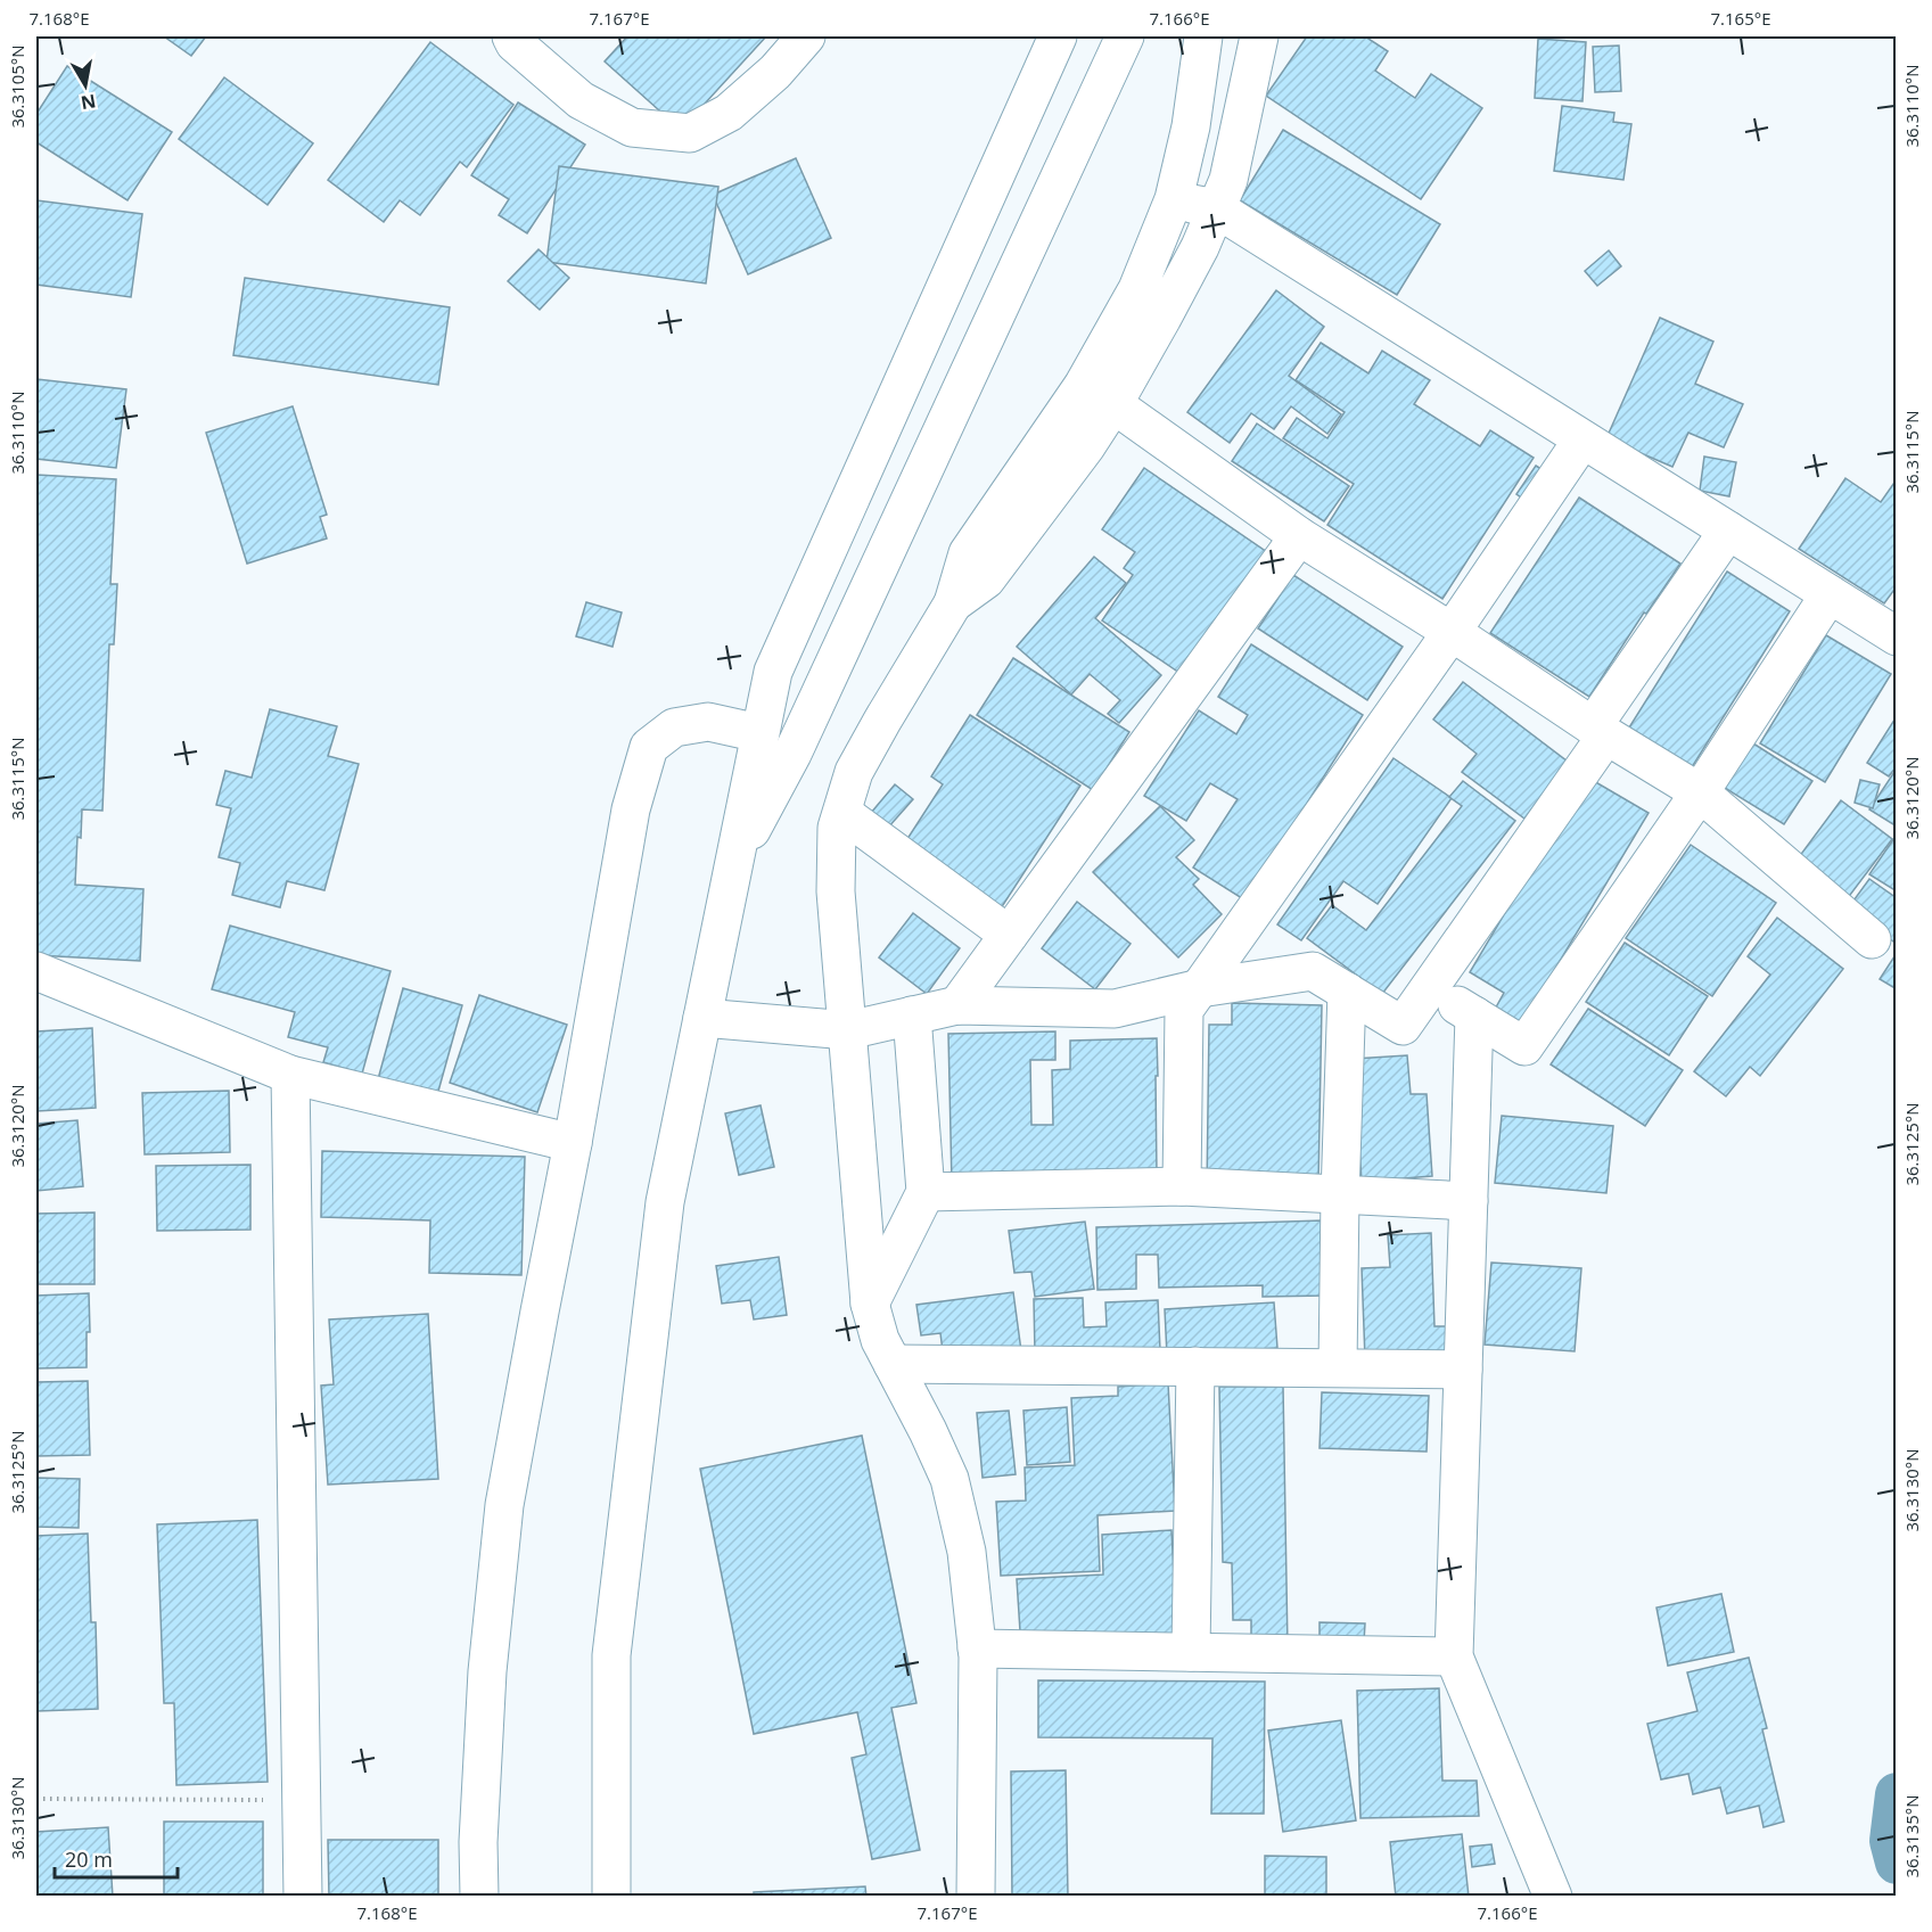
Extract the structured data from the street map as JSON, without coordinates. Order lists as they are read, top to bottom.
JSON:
{
  "scale_bar": "20 m",
  "north": "bottom",
  "coordinates": [
    "7.168°E",
    "7.167°E",
    "7.166°E",
    "7.165°E",
    "36.3105°N",
    "36.3110°N",
    "36.3115°N",
    "36.3120°N",
    "36.3125°N",
    "36.3130°N",
    "36.3135°N"
  ]
}
